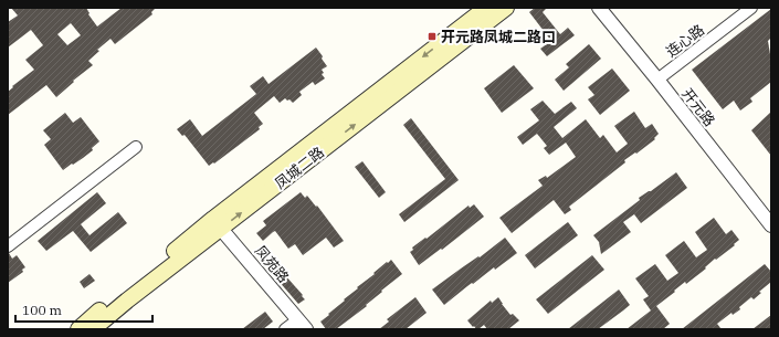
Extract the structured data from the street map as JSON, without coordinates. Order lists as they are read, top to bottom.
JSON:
{
  "streets": {
    "main road": ["凤城二路"],
    "street": ["连心路", "开元路", "凤苑路"]
  },
  "crossings": [
    ["连心路", "开元路"],
    ["凤城二路", "凤苑路"]
  ],
  "places": {
    "transit": ["开元路凤城二路口"]
  },
  "scale_bar": "100 m"
}
